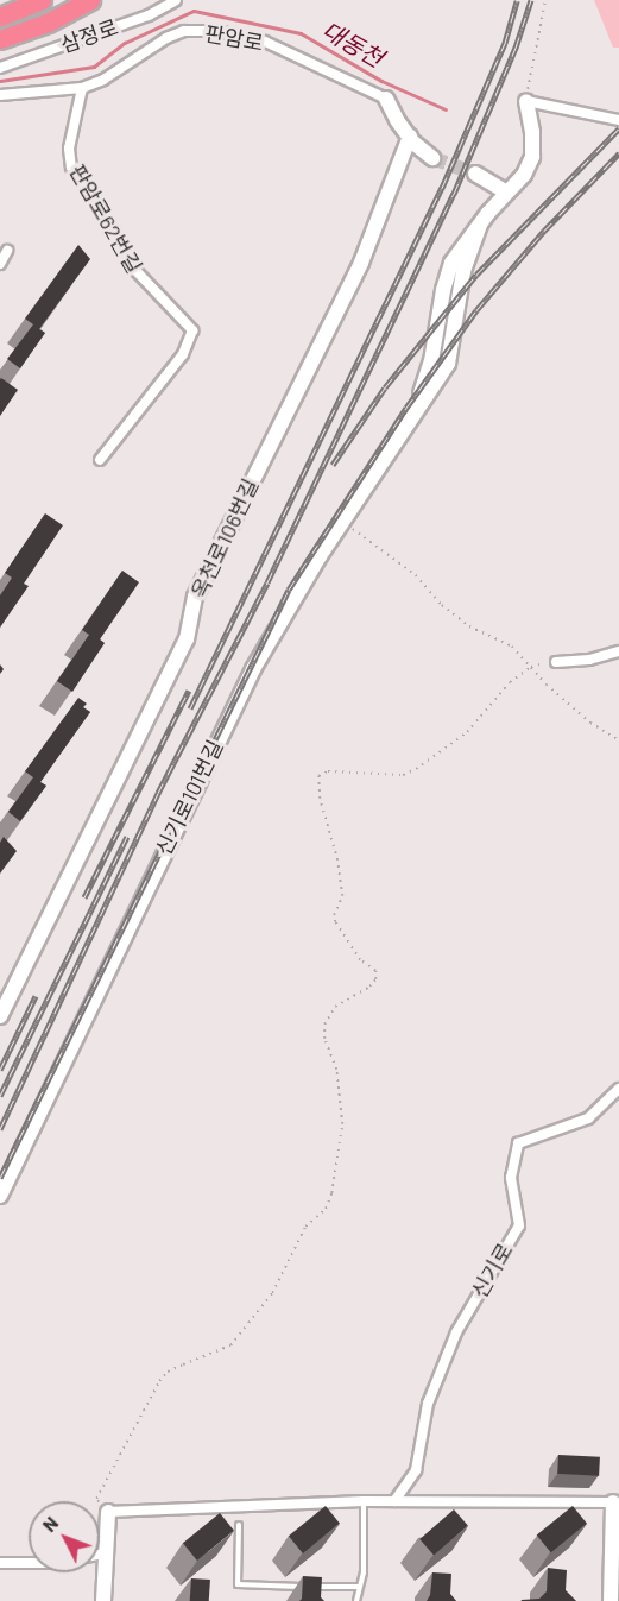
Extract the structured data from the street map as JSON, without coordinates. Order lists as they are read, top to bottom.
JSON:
{
  "streets": {
    "street": [
      "삼정로",
      "판암로",
      "판암로62번길",
      "옥천로106번길",
      "신기로101번길",
      "신기로"
    ]
  },
  "crossings": [
    ["판암로", "판암로62번길"]
  ],
  "water": ["대동천"],
  "north": "top left"
}
